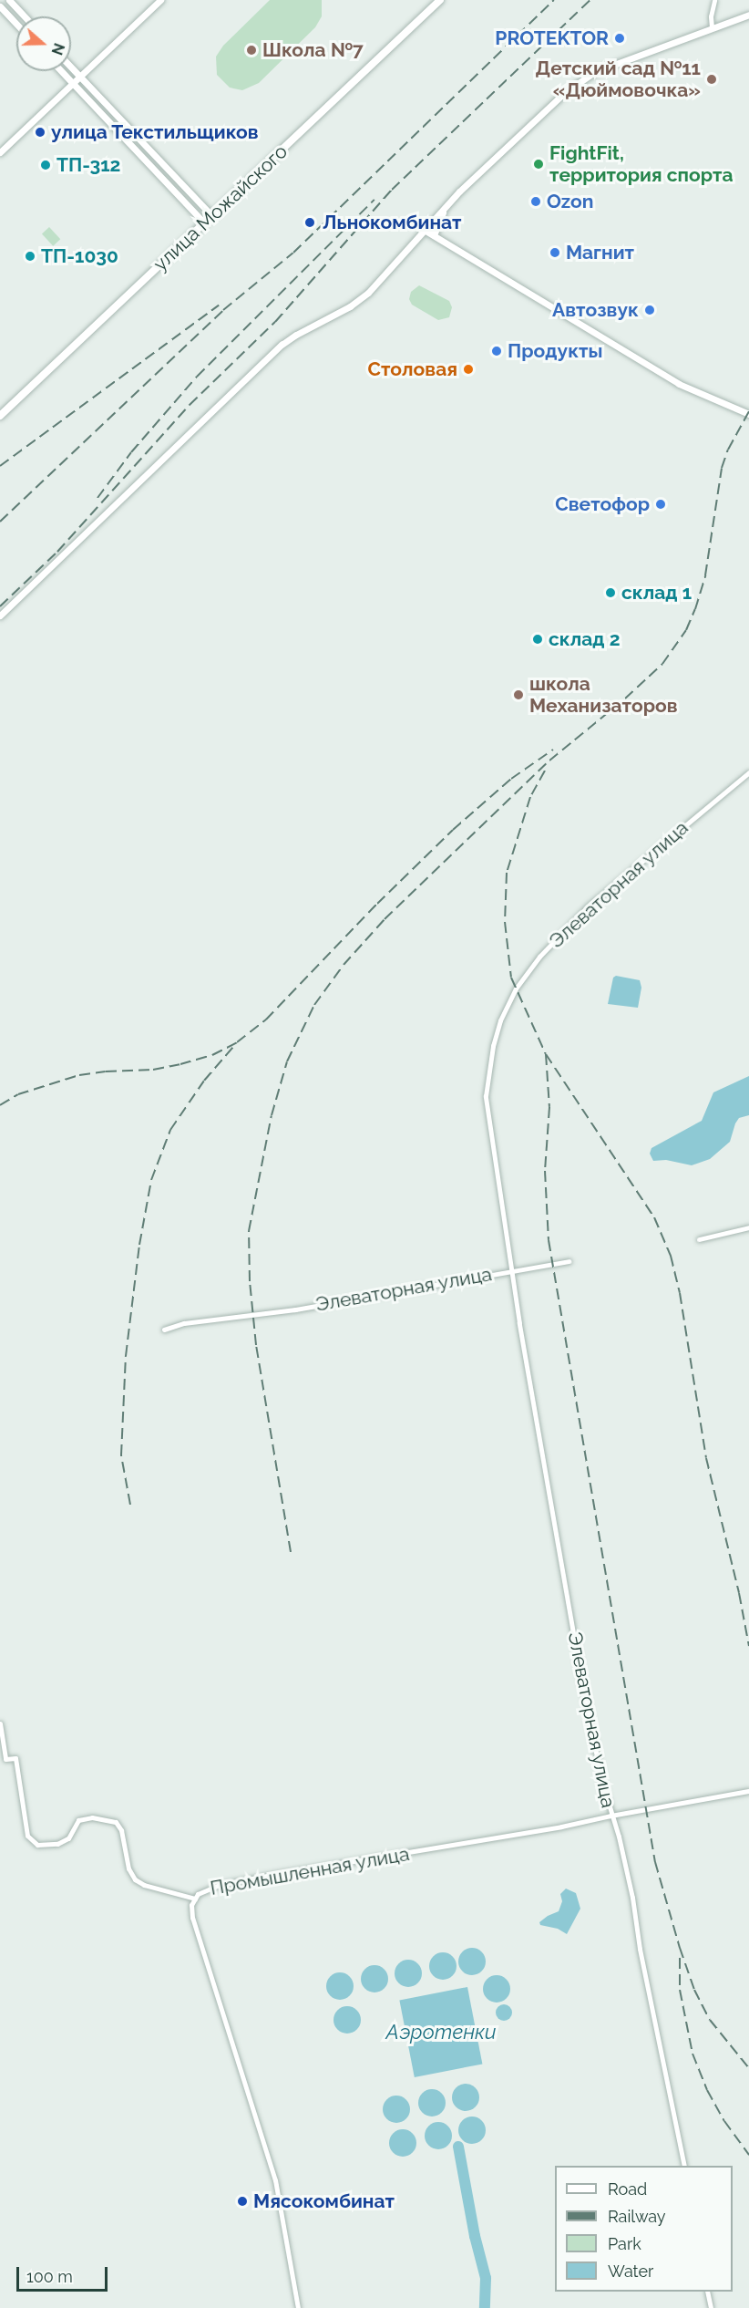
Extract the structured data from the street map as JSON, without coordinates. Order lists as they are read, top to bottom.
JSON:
{
  "streets": {
    "main road": ["улица Можайского"],
    "street": ["Элеваторная улица", "Промышленная улица"]
  },
  "crossings": [
    ["Элеваторная улица", "Промышленная улица"]
  ],
  "water": ["Аэротенки"],
  "places": [
    "PROTEKTOR",
    "Школа №7",
    "Детский сад №11 «Дюймовочка»",
    "улица Текстильщиков",
    "FightFit, территория спорта",
    "ТП-312",
    "Ozon",
    "Льнокомбинат",
    "Магнит",
    "ТП-1030",
    "Автозвук",
    "Продукты",
    "Столовая",
    "Светофор",
    "склад 1",
    "склад 2",
    "школа Механизаторов",
    "Мясокомбинат"
  ],
  "legend": [
    "Road",
    "Railway",
    "Park",
    "Water"
  ],
  "scale_bar": "100 m",
  "north": "right"
}
